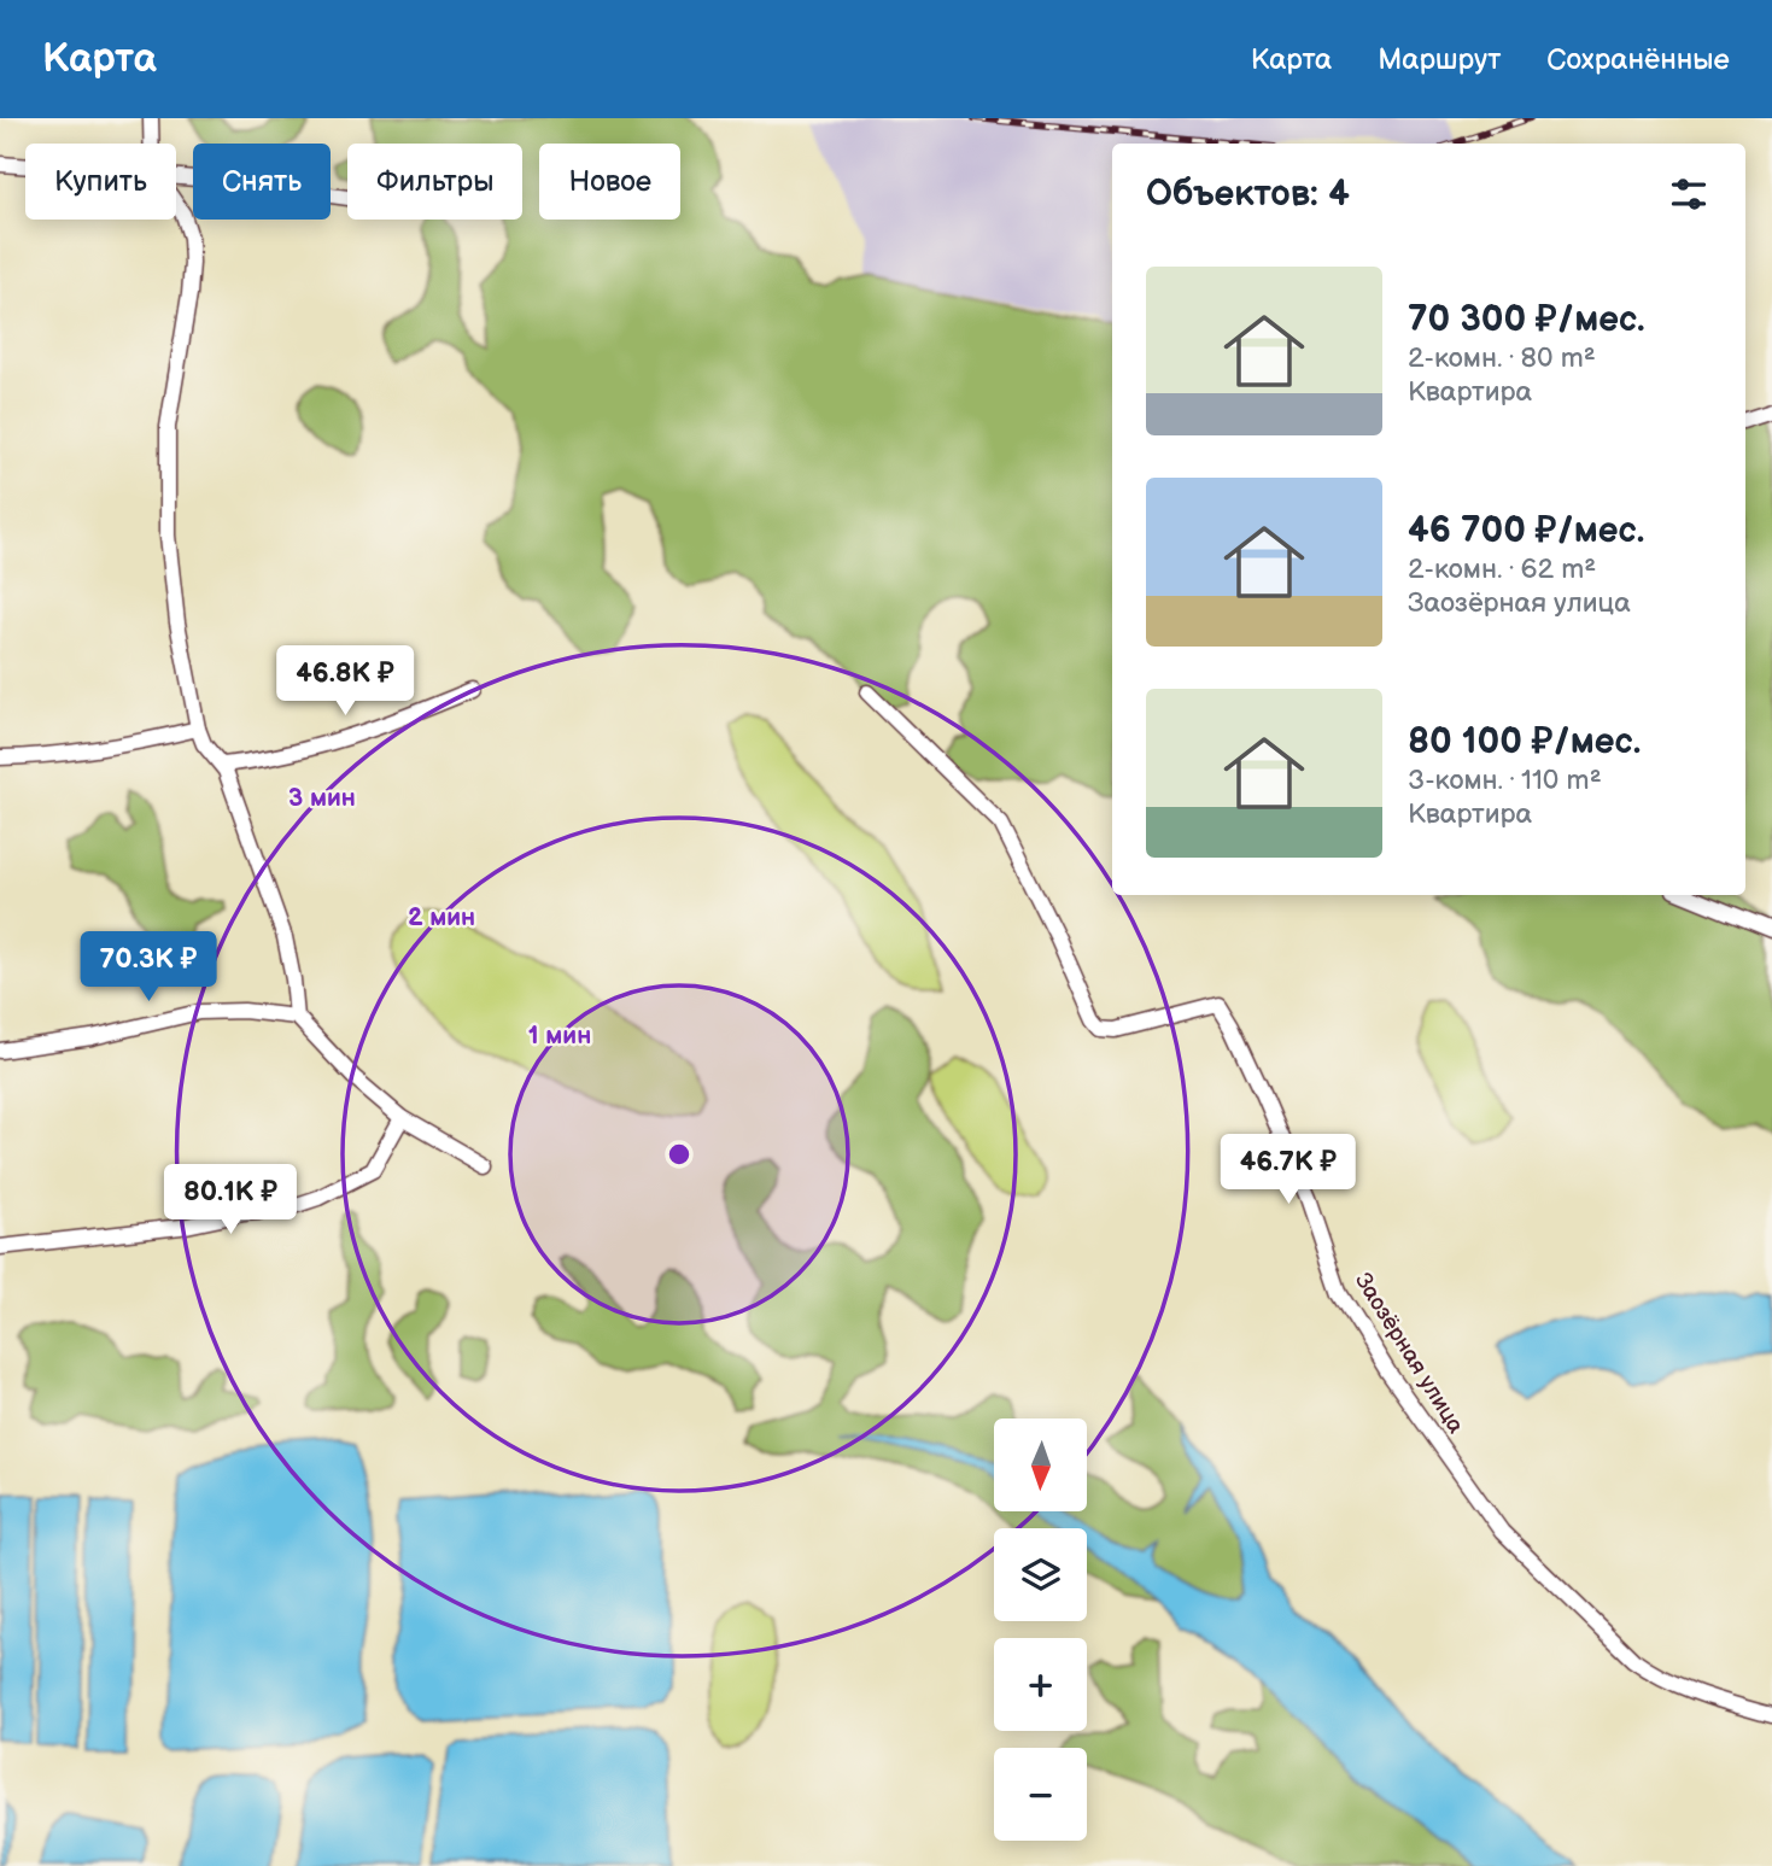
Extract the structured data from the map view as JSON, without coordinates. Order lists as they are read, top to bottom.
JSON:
{
  "streets": {
    "street": ["Заозёрная улица"]
  },
  "north": "bottom",
  "page": {
    "header": "Карта",
    "nav": ["Карта", "Маршрут", "Сохранённые"],
    "chip": [
      "Купить",
      "Снять",
      "Фильтры",
      "Новое"
    ],
    "heading": "Объектов: 4",
    "list": [
      {
        "name": "70 300 ₽/мес.",
        "note": "2-комн. · 80 m² · Квартира"
      },
      {
        "name": "46 700 ₽/мес.",
        "note": "2-комн. · 62 m² · Заозёрная улица"
      },
      {
        "name": "80 100 ₽/мес.",
        "note": "3-комн. · 110 m² · Квартира"
      }
    ],
    "price": [
      "46.8K ₽",
      "70.3K ₽",
      "46.7K ₽",
      "80.1K ₽"
    ],
    "map_buttons": ["+", "−"]
  },
  "rings": ["3 мин", "2 мин", "1 мин"]
}
